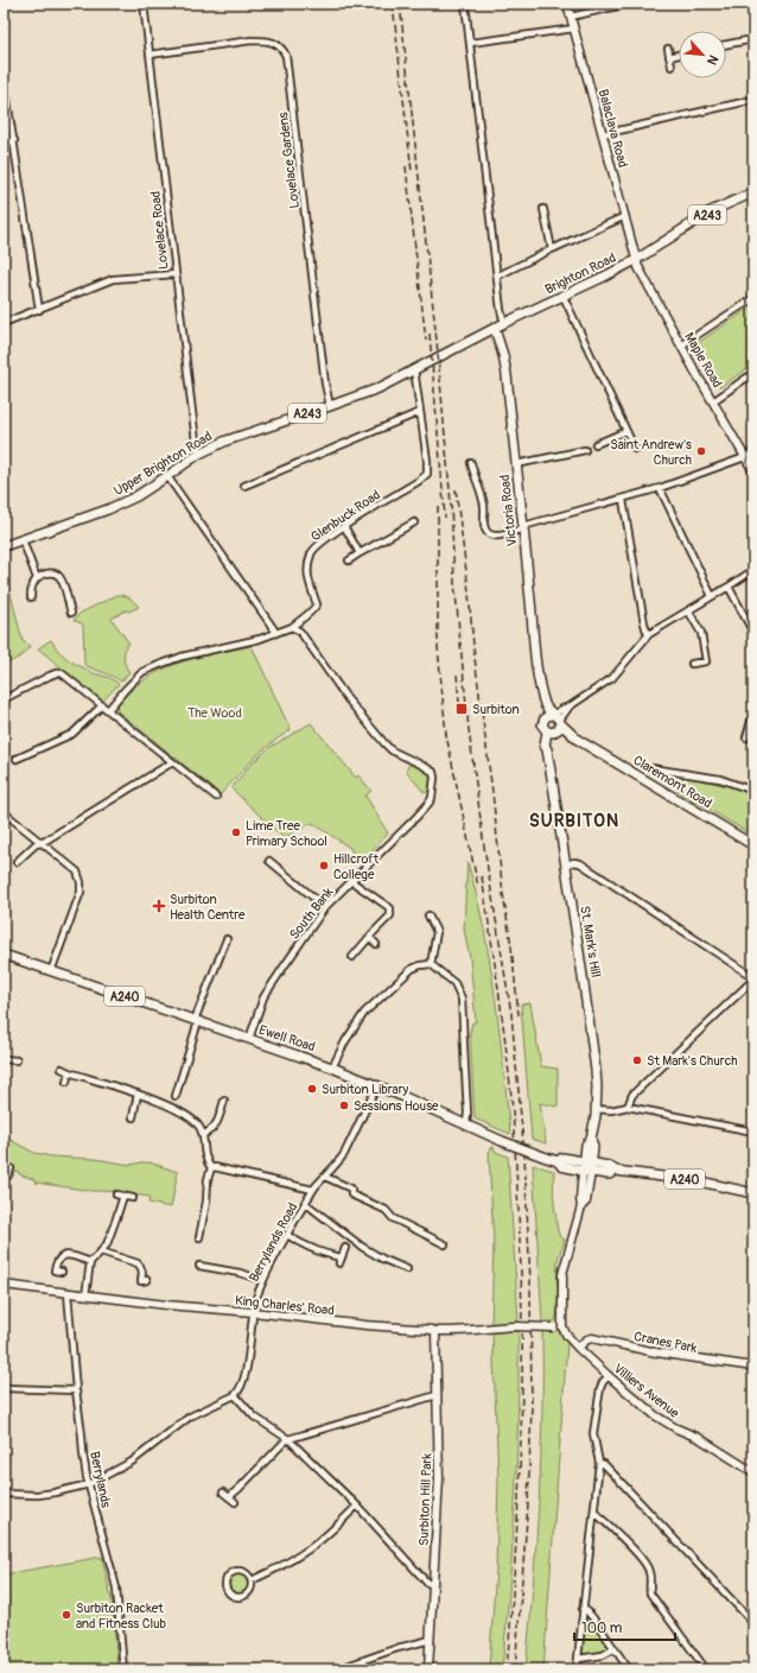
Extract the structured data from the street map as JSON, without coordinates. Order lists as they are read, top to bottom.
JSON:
{
  "streets": {
    "main road": [
      "A243",
      "Brighton Road",
      "Upper Brighton Road",
      "Victoria Road",
      "Claremont Road",
      "St. Mark's Hill",
      "A240",
      "Ewell Road"
    ],
    "street": [
      "Balaclava Road",
      "Lovelace Gardens",
      "Lovelace Road",
      "Maple Road",
      "Glenbuck Road",
      "South Bank",
      "Berrylands Road",
      "King Charles' Road",
      "Cranes Park",
      "Villiers Avenue",
      "Berrylands",
      "Surbiton Hill Park"
    ]
  },
  "crossings": [
    ["Balaclava Road", "Brighton Road"],
    ["Balaclava Road", "Maple Road"],
    ["Lovelace Gardens", "Lovelace Road"],
    ["Lovelace Gardens", "Upper Brighton Road"],
    ["Lovelace Road", "Upper Brighton Road"],
    ["Brighton Road", "Maple Road"],
    ["Brighton Road", "Upper Brighton Road"],
    ["Brighton Road", "Victoria Road"],
    ["Brighton Road", "Glenbuck Road"],
    ["Upper Brighton Road", "Glenbuck Road"],
    ["Victoria Road", "Claremont Road"],
    ["Victoria Road", "St. Mark's Hill"],
    ["Glenbuck Road", "South Bank"],
    ["Claremont Road", "St. Mark's Hill"],
    ["South Bank", "Ewell Road"],
    ["St. Mark's Hill", "A240"],
    ["St. Mark's Hill", "Ewell Road"],
    ["A240", "Ewell Road"],
    ["Ewell Road", "Berrylands Road"],
    ["Berrylands Road", "King Charles' Road"],
    ["King Charles' Road", "Villiers Avenue"],
    ["King Charles' Road", "Berrylands"],
    ["King Charles' Road", "Surbiton Hill Park"],
    ["Cranes Park", "Villiers Avenue"]
  ],
  "districts": ["SURBITON"],
  "parks": ["The Wood"],
  "places": {
    "other": [
      "Saint Andrew's Church",
      "Lime Tree Primary School",
      "Hillcroft College",
      "St Mark's Church",
      "Surbiton Library",
      "Sessions House",
      "Surbiton Racket and Fitness Club"
    ],
    "transit": ["Surbiton"],
    "health": ["Surbiton Health Centre"]
  },
  "scale_bar": "100 m",
  "north": "bottom right"
}
